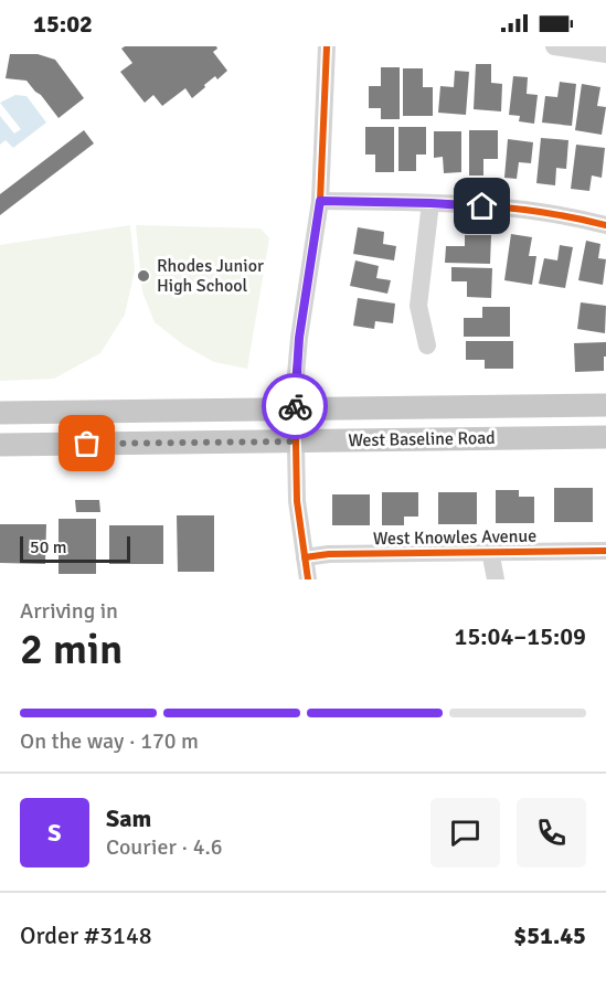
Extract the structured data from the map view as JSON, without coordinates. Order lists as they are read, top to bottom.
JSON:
{
  "streets": {
    "main road": ["West Baseline Road"],
    "street": ["West Knowles Avenue"]
  },
  "places": ["Rhodes Junior High School"],
  "scale_bar": "50 m",
  "page": {
    "status": "15:02",
    "scale": "50 m",
    "heading": ["2 min", "Arriving in", "15:04–15:09"],
    "panel": [
      "Sam",
      "Courier · 4.6",
      "Order #3148",
      "$51.45"
    ],
    "bar": "On the way · 170 m",
    "round": "S"
  }
}
